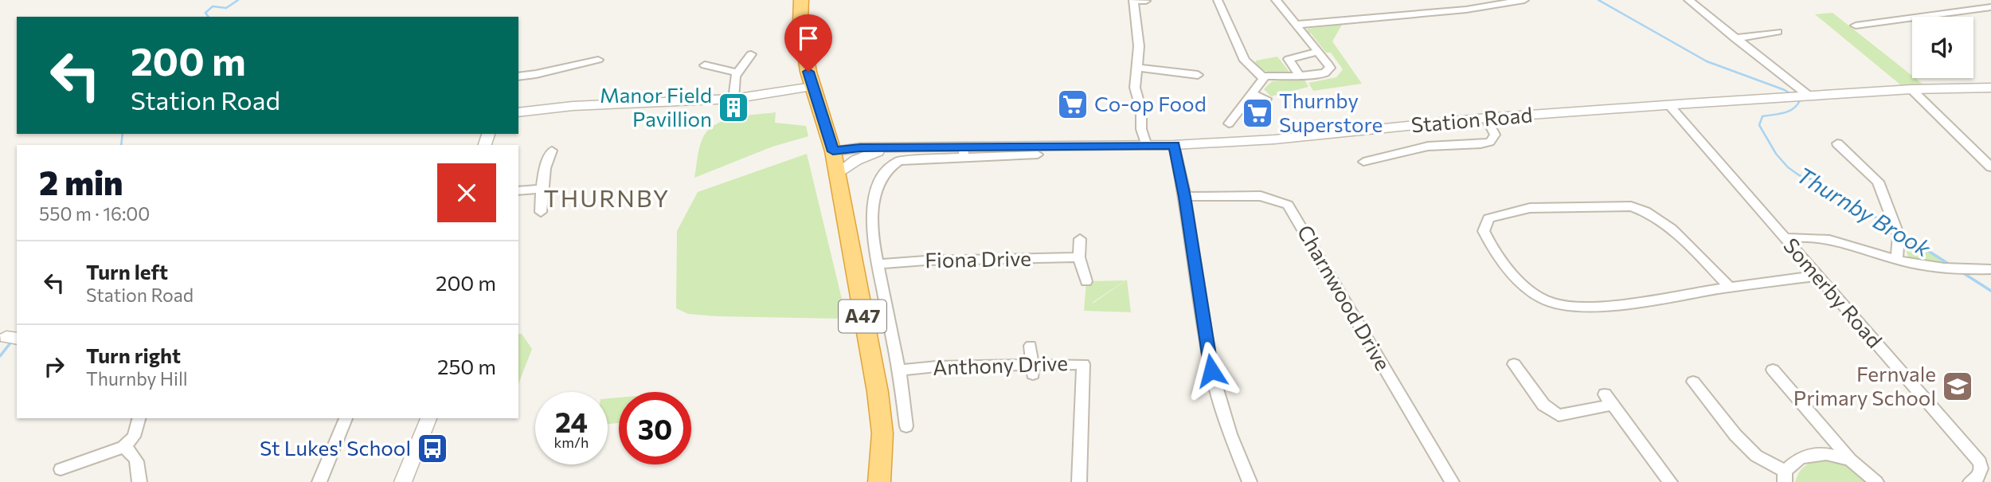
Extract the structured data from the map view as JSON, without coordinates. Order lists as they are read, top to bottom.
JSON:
{
  "streets": {
    "highway": ["A47"],
    "street": [
      "Station Road",
      "Fiona Drive",
      "Somerby Road",
      "Charnwood Drive",
      "Anthony Drive"
    ]
  },
  "crossings": [
    ["Station Road", "Fiona Drive"],
    ["Station Road", "Somerby Road"],
    ["Station Road", "A47"]
  ],
  "districts": ["THURNBY"],
  "water": ["Thurnby Brook"],
  "places": {
    "supermarket": ["Co-op Food", "Thurnby Superstore"],
    "building": ["Manor Field Pavillion"],
    "school or university": ["Fernvale Primary School"],
    "bus stop": ["St Lukes' School"]
  },
  "page": {
    "turn": ["200 m", "Station Road"],
    "heading": ["2 min", "550 m · 16:00"],
    "list": [
      {
        "name": "Turn left",
        "note": "Station Road",
        "value": "200 m"
      },
      {
        "name": "Turn right",
        "note": "Thurnby Hill",
        "value": "250 m"
      }
    ],
    "speed": "24 km/h",
    "limit": "30"
  }
}
